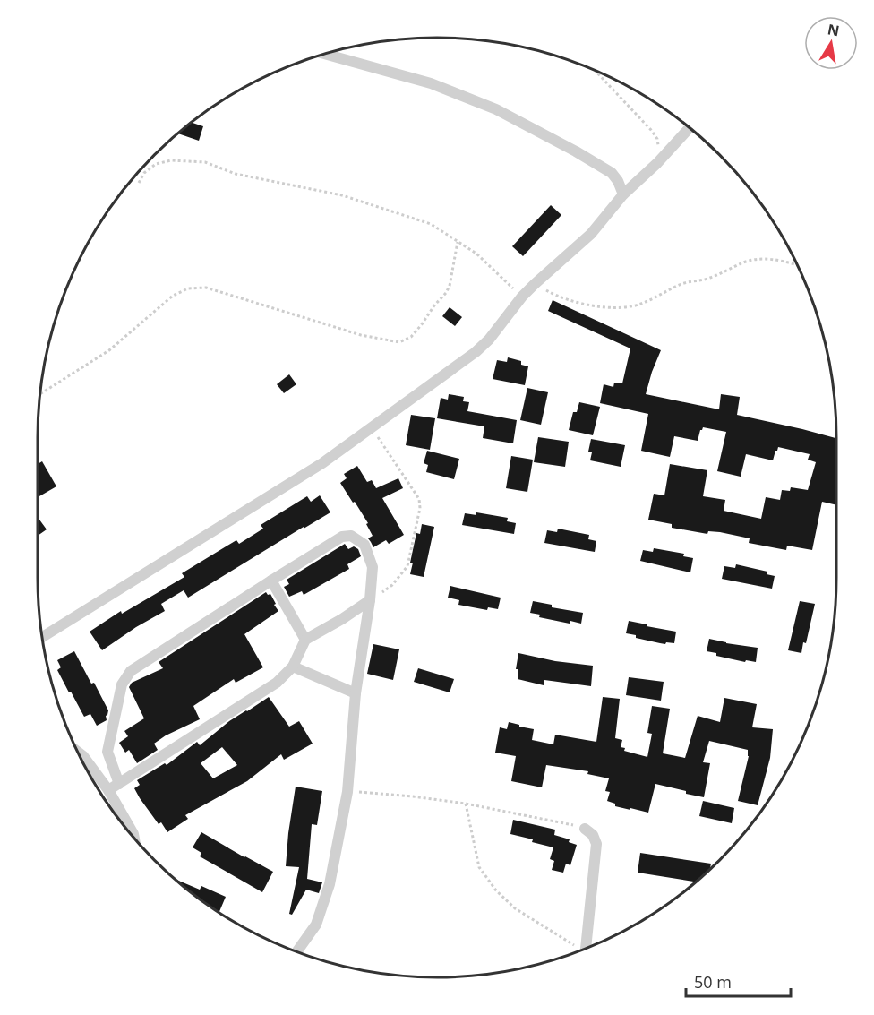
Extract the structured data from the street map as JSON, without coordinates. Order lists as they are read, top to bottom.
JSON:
{
  "scale_bar": "50 m",
  "north": "top"
}
